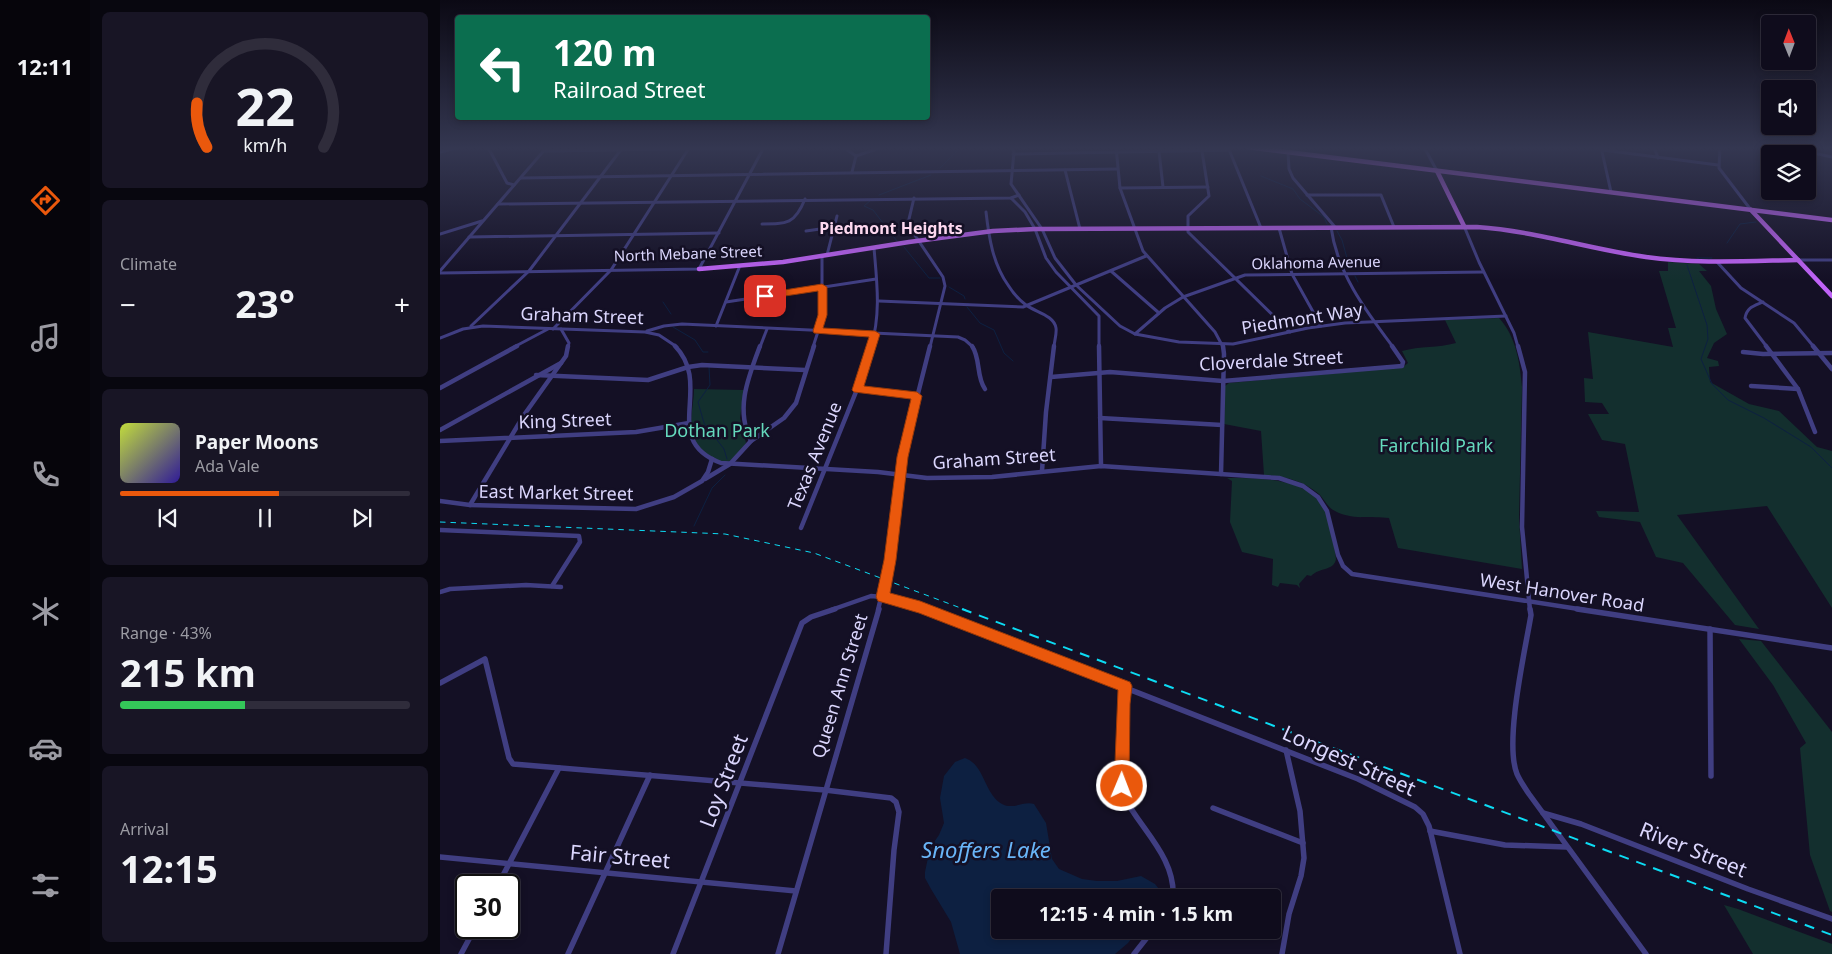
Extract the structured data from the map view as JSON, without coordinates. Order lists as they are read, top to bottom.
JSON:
{
  "streets": {
    "main road": ["North Mebane Street"],
    "street": [
      "Oklahoma Avenue",
      "Graham Street",
      "Piedmont Way",
      "Cloverdale Street",
      "King Street",
      "Texas Avenue",
      "East Market Street",
      "West Hanover Road",
      "Queen Ann Street",
      "Longest Street",
      "Loy Street",
      "River Street",
      "Fair Street"
    ]
  },
  "crossings": [
    ["North Mebane Street", "Piedmont Way"],
    ["North Mebane Street", "Texas Avenue"],
    ["North Mebane Street", "East Market Street"],
    ["North Mebane Street", "Queen Ann Street"],
    ["Oklahoma Avenue", "Piedmont Way"],
    ["Graham Street", "King Street"],
    ["Graham Street", "Texas Avenue"],
    ["Graham Street", "East Market Street"],
    ["Graham Street", "West Hanover Road"],
    ["Graham Street", "Queen Ann Street"],
    ["Piedmont Way", "Cloverdale Street"],
    ["Queen Ann Street", "Longest Street"],
    ["Queen Ann Street", "Loy Street"],
    ["Queen Ann Street", "Fair Street"],
    ["Longest Street", "Loy Street"],
    ["Loy Street", "Fair Street"]
  ],
  "districts": ["Piedmont Heights"],
  "water": ["Snoffers Lake"],
  "parks": ["Dothan Park", "Fairchild Park"],
  "north": "top",
  "page": {
    "tabs": "12:11",
    "turn": ["120 m", "Railroad Street"],
    "tile": [
      "Climate",
      ["Range · 43%", "215 km"],
      ["Arrival", "12:15"]
    ],
    "heat": ["−", "23°", "+"],
    "song": ["Paper Moons", "Ada Vale"],
    "limit": "30",
    "trip": "12:15 · 4 min · 1.5 km",
    "gauge": ["22", "km/h"]
  }
}
